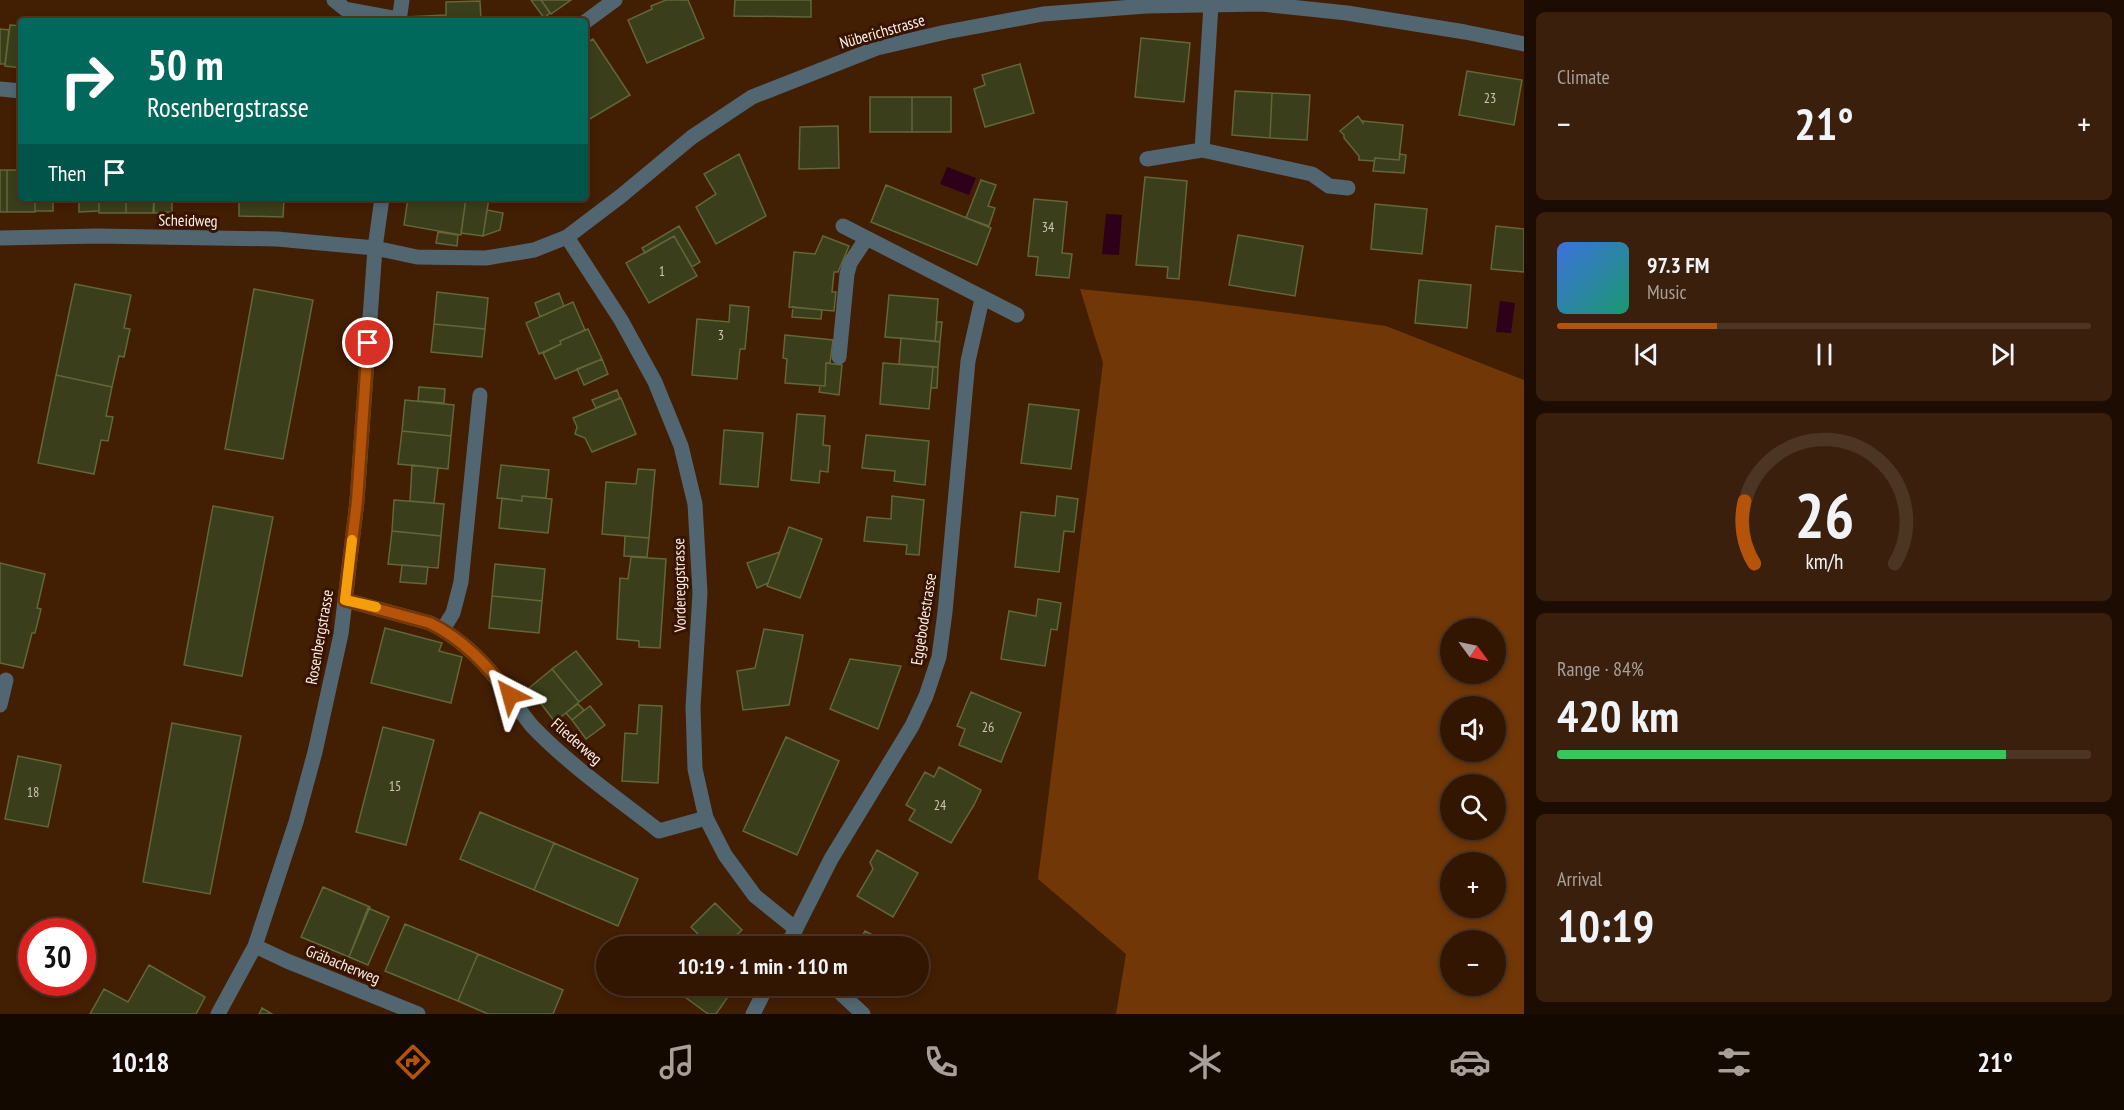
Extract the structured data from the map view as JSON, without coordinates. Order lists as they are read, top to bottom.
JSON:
{
  "streets": {
    "street": [
      "Nüberichstrasse",
      "Scheidweg",
      "Vordereggstrasse",
      "Eggebodestrasse",
      "Rosenbergstrasse",
      "Fliederweg",
      "Gräbacherweg"
    ]
  },
  "crossings": [
    ["Nüberichstrasse", "Scheidweg"],
    ["Nüberichstrasse", "Vordereggstrasse"],
    ["Nüberichstrasse", "Rosenbergstrasse"],
    ["Scheidweg", "Rosenbergstrasse"],
    ["Vordereggstrasse", "Eggebodestrasse"],
    ["Vordereggstrasse", "Fliederweg"],
    ["Rosenbergstrasse", "Fliederweg"],
    ["Rosenbergstrasse", "Gräbacherweg"]
  ],
  "house_numbers": [
    "23",
    "34",
    "1",
    "3",
    "26",
    "15",
    "18",
    "24"
  ],
  "north": "bottom right",
  "page": {
    "tile": [
      "Climate",
      ["Range · 84%", "420 km"],
      ["Arrival", "10:19"]
    ],
    "turn": ["50 m", "Rosenbergstrasse"],
    "heat": ["−", "21°", "+"],
    "then": "Then",
    "song": ["97.3 FM", "Music"],
    "map_buttons": ["+", "−"],
    "limit": "30",
    "trip": "10:19 · 1 min · 110 m",
    "tabs": ["10:18", "21°"],
    "gauge": ["26", "km/h"]
  }
}
